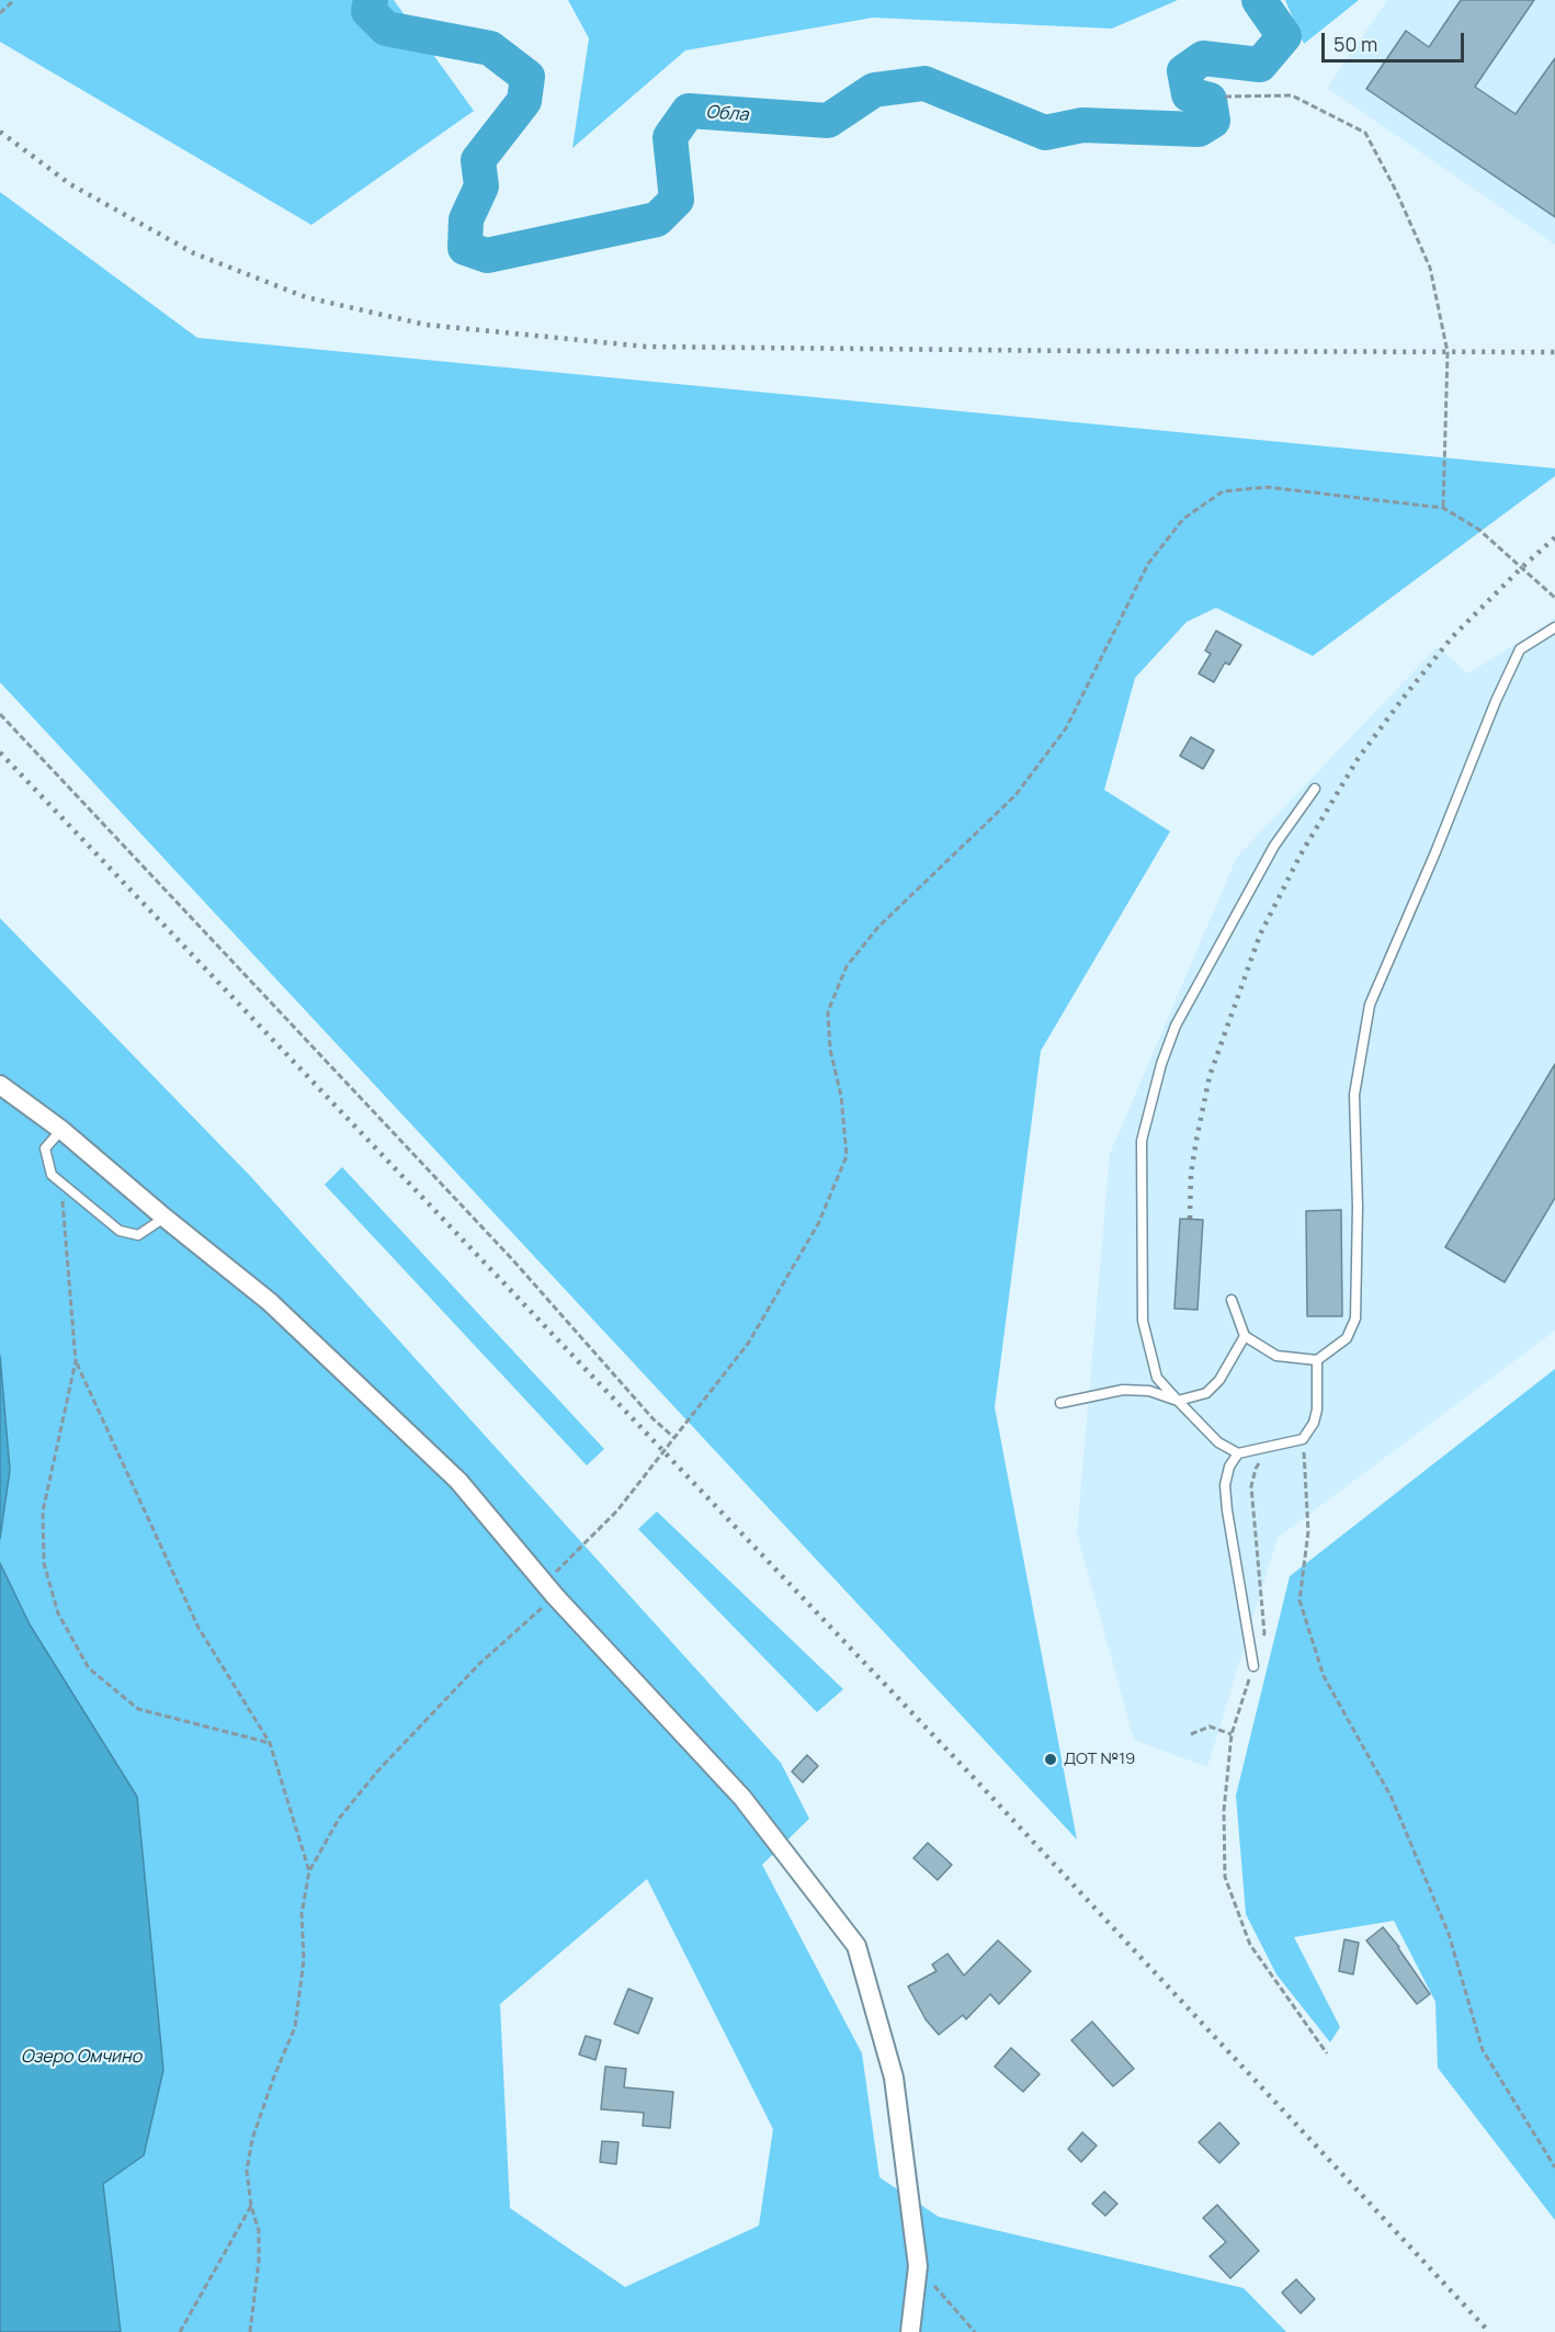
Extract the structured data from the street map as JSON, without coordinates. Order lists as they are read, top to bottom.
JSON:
{
  "water": ["Обла", "Озеро Омчино"],
  "places": ["ДОТ №19"],
  "scale_bar": "50 m"
}
